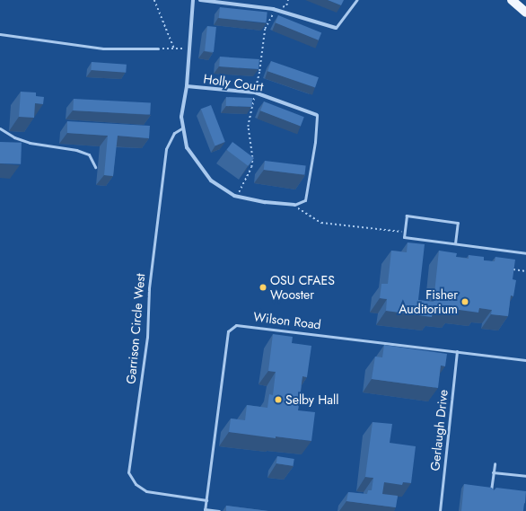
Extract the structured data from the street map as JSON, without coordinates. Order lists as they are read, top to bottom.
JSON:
{
  "streets": {
    "street": ["Holly Court"],
    "lane": ["Wilson Road", "Garrison Circle West", "Gerlaugh Drive"]
  },
  "crossings": [
    ["Wilson Road", "Garrison Circle West"],
    ["Wilson Road", "Gerlaugh Drive"]
  ],
  "places": ["OSU CFAES Wooster", "Fisher Auditorium", "Selby Hall"]
}
